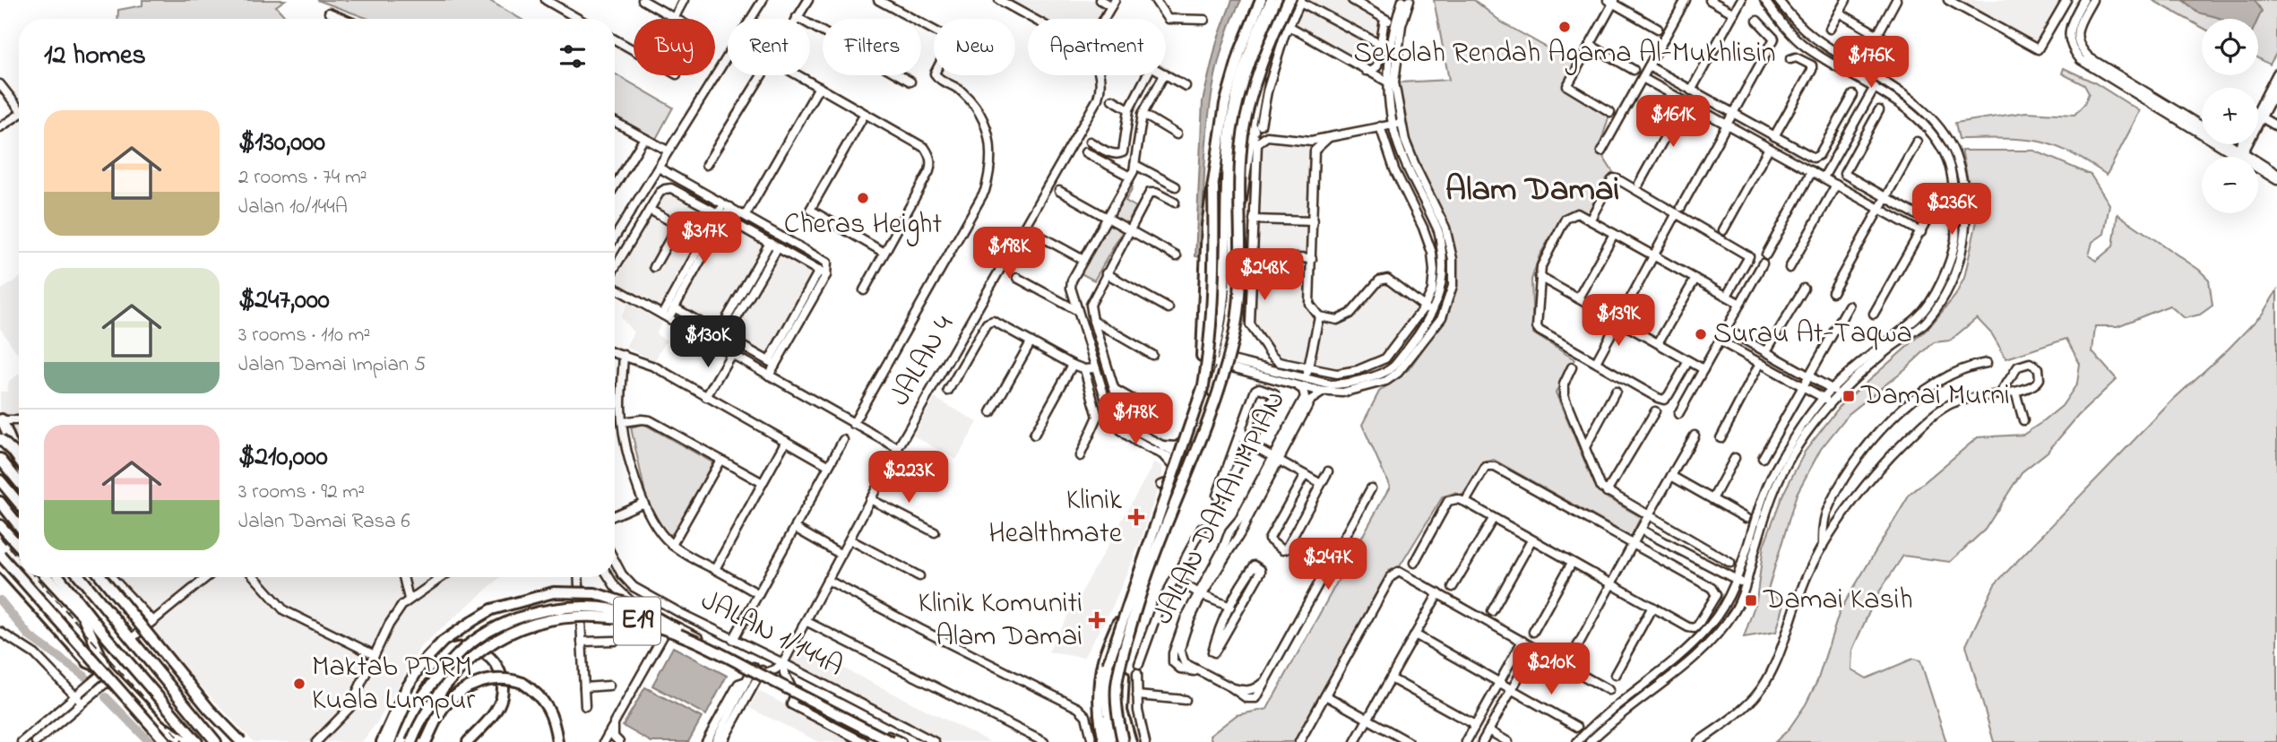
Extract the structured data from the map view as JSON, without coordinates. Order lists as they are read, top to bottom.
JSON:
{
  "streets": {
    "highway": ["E19"],
    "street": ["JALAN 4", "JALAN DAMAI IMPIAN", "JALAN 1/144A"]
  },
  "crossings": [
    ["JALAN 4", "JALAN 1/144A"]
  ],
  "districts": ["Alam Damai"],
  "places": {
    "other": [
      "Sekolah Rendah Agama Al-Mukhlisin",
      "Cheras Height",
      "Surau At-Taqwa",
      "Maktab PDRM Kuala Lumpur"
    ],
    "transit": ["Damai Murni", "Damai Kasih"],
    "health": ["Klinik Healthmate", "Klinik Komuniti Alam Damai"]
  },
  "page": {
    "map_buttons": ["+", "−"],
    "chip": [
      "Buy",
      "Rent",
      "Filters",
      "New",
      "Apartment"
    ],
    "heading": "12 homes",
    "price": [
      "$176K",
      "$161K",
      "$236K",
      "$317K",
      "$198K",
      "$248K",
      "$139K",
      "$130K",
      "$178K",
      "$223K",
      "$247K",
      "$210K"
    ],
    "list": [
      {
        "name": "$130,000",
        "note": "2 rooms · 74 m² · Jalan 10/144A"
      },
      {
        "name": "$247,000",
        "note": "3 rooms · 110 m² · Jalan Damai Impian 5"
      },
      {
        "name": "$210,000",
        "note": "3 rooms · 92 m² · Jalan Damai Rasa 6"
      }
    ]
  }
}
